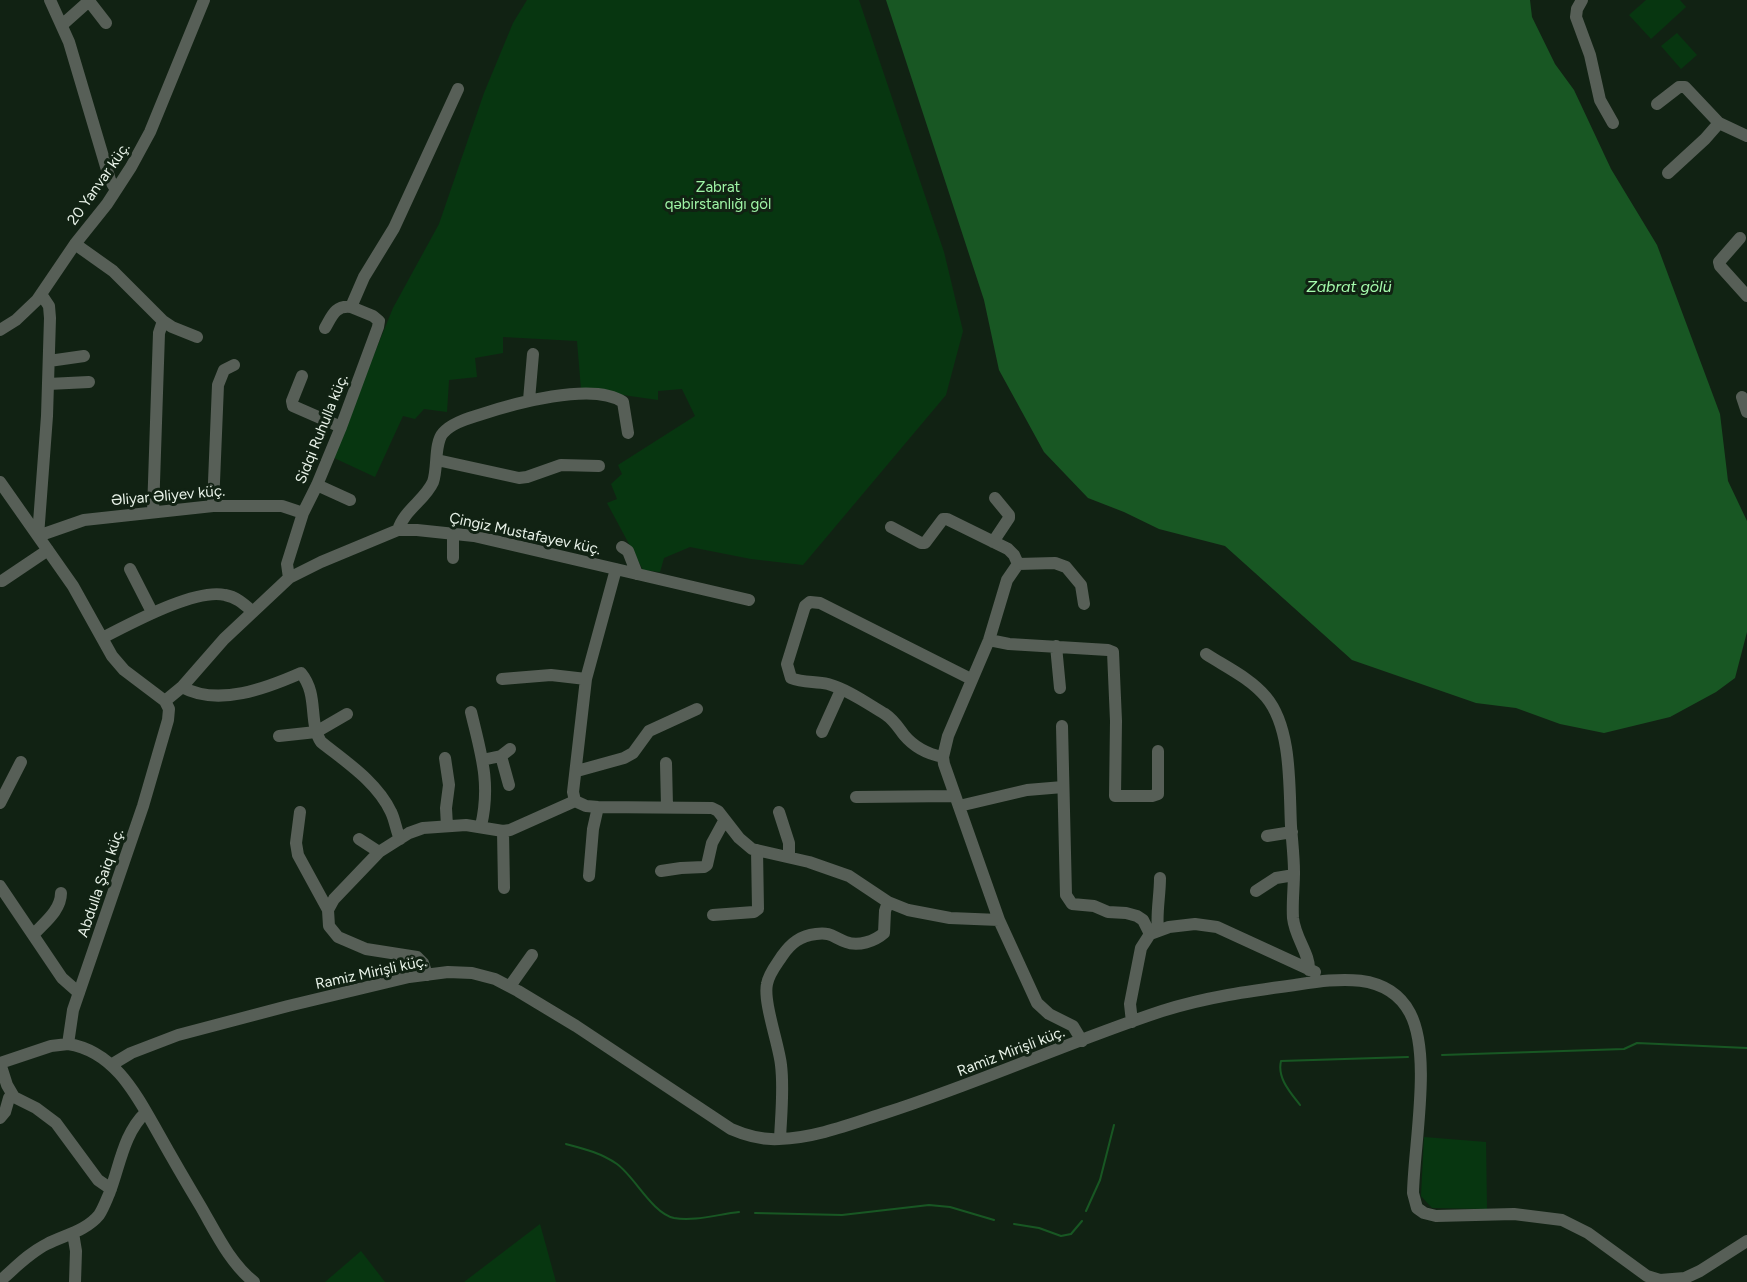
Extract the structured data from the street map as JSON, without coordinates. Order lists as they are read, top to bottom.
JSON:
{
  "streets": {
    "street": [
      "20 Yanvar küç.",
      "Sidqi Ruhulla küç.",
      "Əliyar Əliyev küç.",
      "Çingiz Mustafayev küç.",
      "Abdulla Şaiq küç.",
      "Ramiz Mirişli küç."
    ]
  },
  "crossings": [
    ["Sidqi Ruhulla küç.", "Əliyar Əliyev küç."],
    ["Sidqi Ruhulla küç.", "Çingiz Mustafayev küç."],
    ["Çingiz Mustafayev küç.", "Abdulla Şaiq küç."]
  ],
  "water": ["Zabrat gölü"],
  "parks": ["Zabrat qəbirstanlığı göl"]
}
